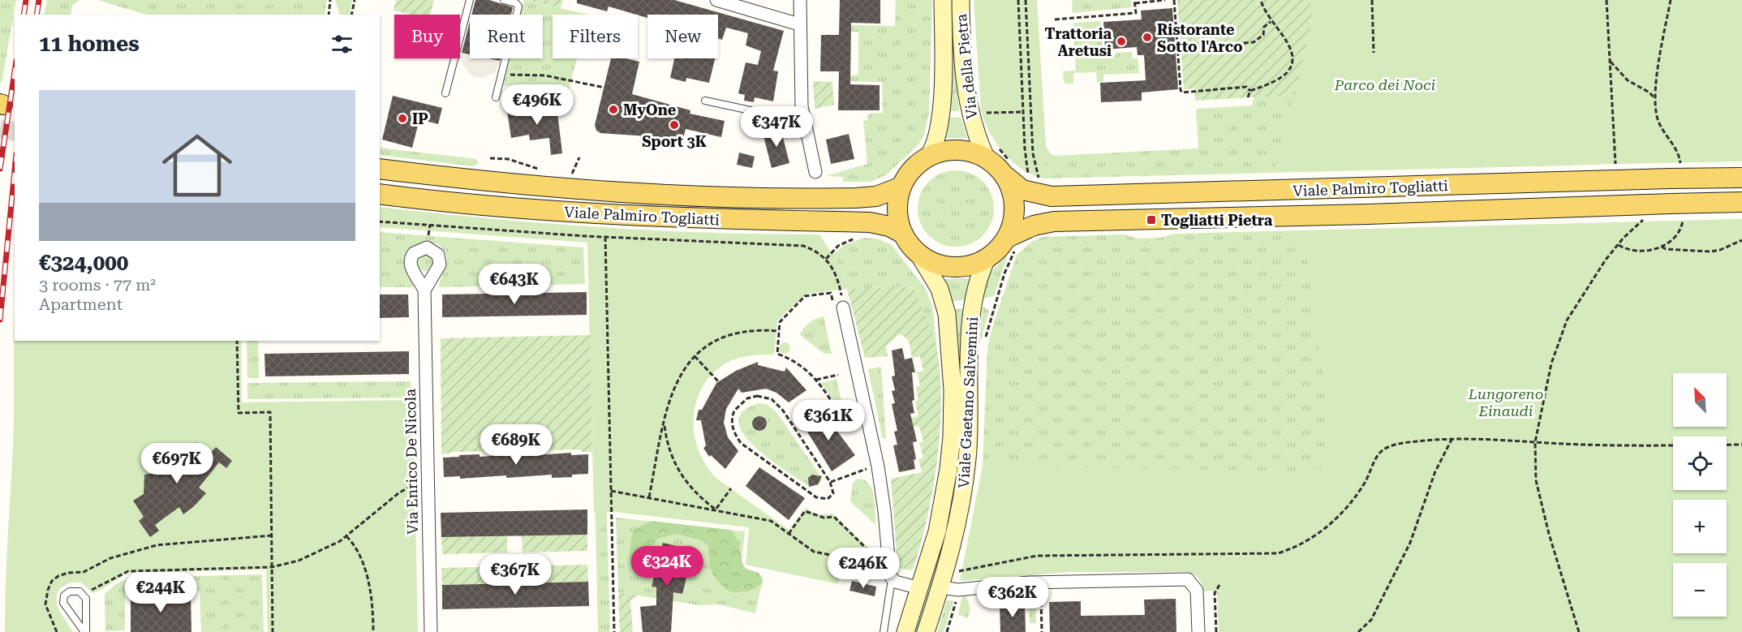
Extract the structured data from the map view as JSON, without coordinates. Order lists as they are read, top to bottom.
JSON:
{
  "streets": {
    "main road": ["Via della Pietra", "Viale Palmiro Togliatti", "Viale Gaetano Salvemini"],
    "street": ["Via Enrico De Nicola"]
  },
  "crossings": [
    ["Via della Pietra", "Viale Palmiro Togliatti"]
  ],
  "parks": ["Parco dei Noci", "Lungoreno Einaudi"],
  "places": {
    "other": [
      "Ristorante Sotto l'Arco",
      "Trattoria Aretusi",
      "MyOne",
      "IP",
      "Sport 3K"
    ],
    "transit": ["Togliatti Pietra"]
  },
  "north": "top left",
  "page": {
    "chip": [
      "Buy",
      "Rent",
      "Filters",
      "New"
    ],
    "heading": "11 homes",
    "list": [
      {
        "name": "€324,000",
        "note": "3 rooms · 77 m² · Apartment"
      }
    ],
    "price": [
      "€496K",
      "€347K",
      "€643K",
      "€361K",
      "€689K",
      "€697K",
      "€324K",
      "€246K",
      "€367K",
      "€244K",
      "€362K"
    ],
    "map_buttons": ["+", "−"]
  }
}
